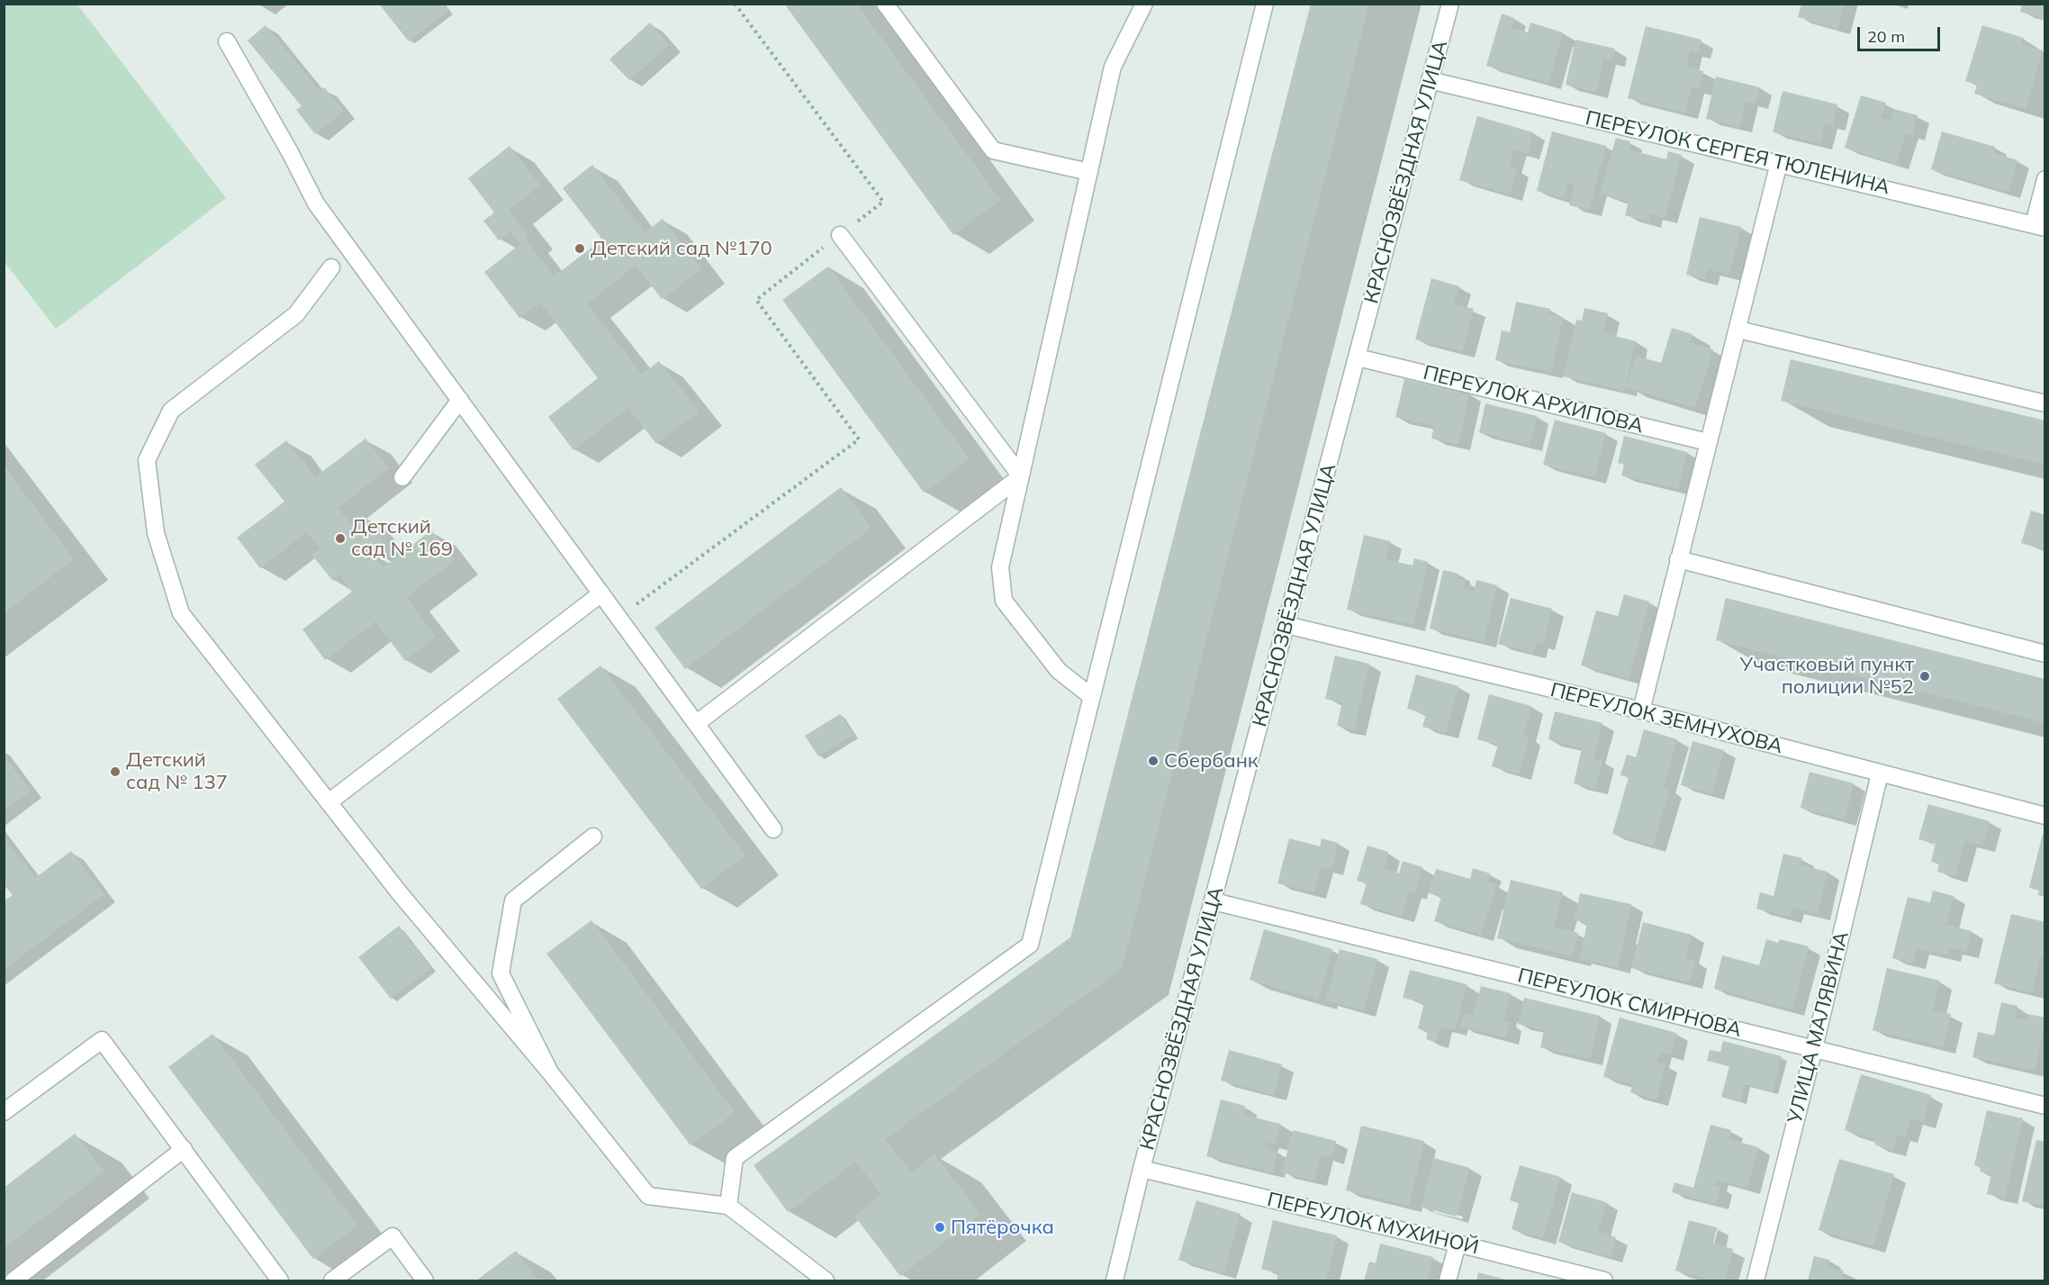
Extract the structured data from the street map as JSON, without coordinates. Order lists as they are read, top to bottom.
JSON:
{
  "streets": {
    "street": [
      "ПЕРЕУЛОК СЕРГЕЯ ТЮЛЕНИНА",
      "КРАСНОЗВЁЗДНАЯ УЛИЦА",
      "ПЕРЕУЛОК АРХИПОВА",
      "ПЕРЕУЛОК ЗЕМНУХОВА",
      "ПЕРЕУЛОК СМИРНОВА",
      "УЛИЦА МАЛЯВИНА",
      "ПЕРЕУЛОК МУХИНОЙ"
    ]
  },
  "crossings": [
    ["ПЕРЕУЛОК СЕРГЕЯ ТЮЛЕНИНА", "КРАСНОЗВЁЗДНАЯ УЛИЦА"],
    ["КРАСНОЗВЁЗДНАЯ УЛИЦА", "ПЕРЕУЛОК АРХИПОВА"],
    ["КРАСНОЗВЁЗДНАЯ УЛИЦА", "ПЕРЕУЛОК ЗЕМНУХОВА"],
    ["КРАСНОЗВЁЗДНАЯ УЛИЦА", "ПЕРЕУЛОК СМИРНОВА"],
    ["КРАСНОЗВЁЗДНАЯ УЛИЦА", "ПЕРЕУЛОК МУХИНОЙ"],
    ["ПЕРЕУЛОК ЗЕМНУХОВА", "УЛИЦА МАЛЯВИНА"],
    ["ПЕРЕУЛОК СМИРНОВА", "УЛИЦА МАЛЯВИНА"]
  ],
  "places": [
    "Детский сад №170",
    "Детский сад № 169",
    "Участковый пункт полиции №52",
    "Сбербанк",
    "Детский сад № 137",
    "Пятёрочка"
  ],
  "scale_bar": "20 m"
}
